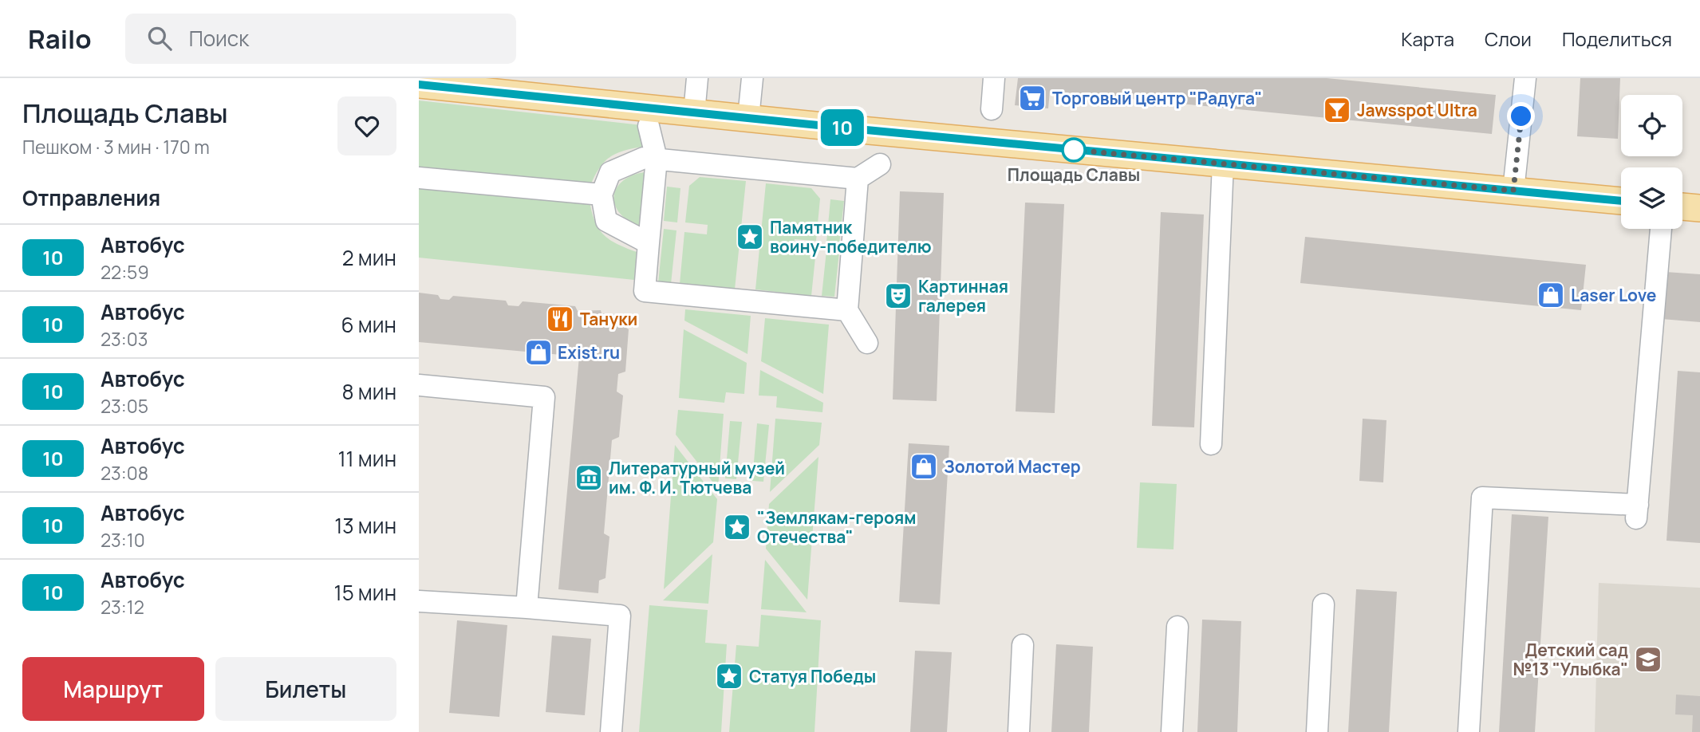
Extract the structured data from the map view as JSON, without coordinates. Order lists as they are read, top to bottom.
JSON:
{
  "places": {
    "supermarket": ["Торговый центр \"Радуга\""],
    "bar": ["Jawsspot Ultra"],
    "other": ["Площадь Славы"],
    "place": ["Памятник воину-победителю", "\"Землякам-героям Отечества\"", "Статуя Победы"],
    "shop": ["Laser Love", "Exist.ru", "Золотой Мастер"],
    "theatre": ["Картинная галерея"],
    "restaurant": ["Тануки"],
    "museum": ["Литературный музей им. Ф. И. Тютчева"],
    "school or university": ["Детский сад №13 \"Улыбка\""]
  },
  "lines": ["bus line 10"],
  "page": {
    "header": "Railo",
    "search": "Поиск",
    "nav": ["Карта", "Слои", "Поделиться"],
    "heading": [
      ["Площадь Славы", "Пешком · 3 мин · 170 m"],
      "Отправления"
    ],
    "on_map": "10",
    "list": [
      {
        "mark": "10",
        "name": "Автобус",
        "note": "22:59",
        "value": "2 мин"
      },
      {
        "mark": "10",
        "name": "Автобус",
        "note": "23:03",
        "value": "6 мин"
      },
      {
        "mark": "10",
        "name": "Автобус",
        "note": "23:05",
        "value": "8 мин"
      },
      {
        "mark": "10",
        "name": "Автобус",
        "note": "23:08",
        "value": "11 мин"
      },
      {
        "mark": "10",
        "name": "Автобус",
        "note": "23:10",
        "value": "13 мин"
      },
      {
        "mark": "10",
        "name": "Автобус",
        "note": "23:12",
        "value": "15 мин"
      }
    ],
    "buttons": ["Маршрут", "Билеты"]
  }
}
